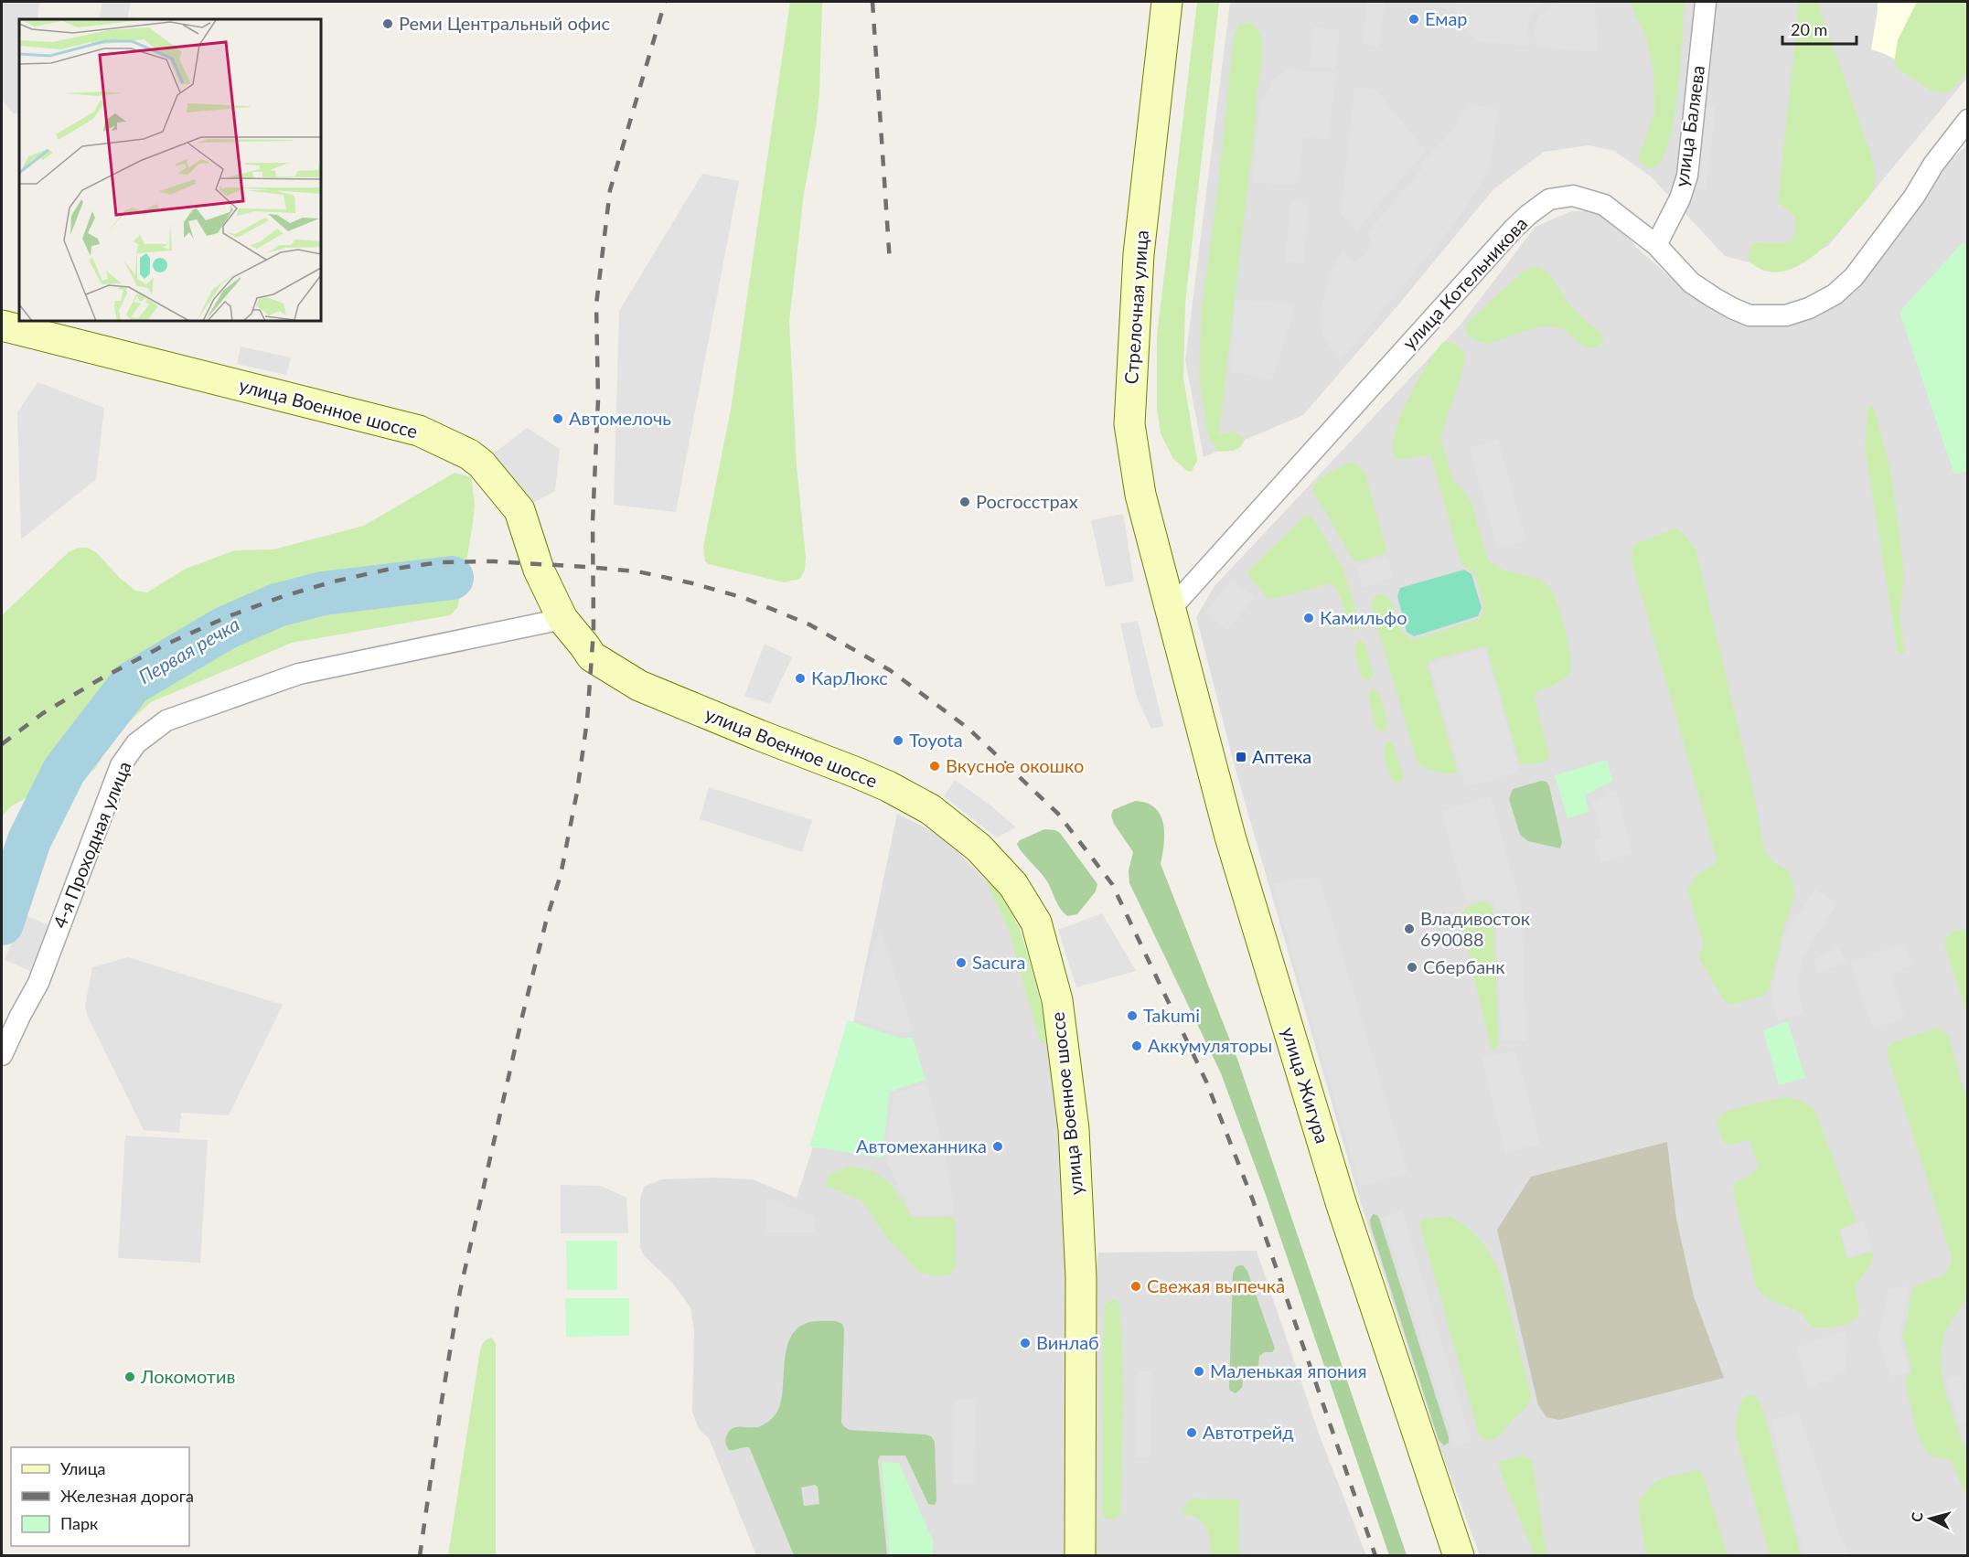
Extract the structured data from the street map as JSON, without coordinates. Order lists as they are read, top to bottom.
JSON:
{
  "streets": {
    "main road": ["Стрелочная улица", "улица Военное шоссе", "улица Жигура"],
    "street": ["улица Баляева", "улица Котельникова", "4-я Проходная улица"]
  },
  "crossings": [
    ["улица Баляева", "улица Котельникова"],
    ["улица Котельникова", "Стрелочная улица"],
    ["улица Котельникова", "улица Жигура"],
    ["Стрелочная улица", "улица Жигура"],
    ["улица Военное шоссе", "4-я Проходная улица"]
  ],
  "water": ["Первая речка"],
  "places": {
    "other": [
      "Емар",
      "Реми Центральный офис",
      "Автомелочь",
      "Росгосстрах",
      "Камильфо",
      "КарЛюкс",
      "Toyota",
      "Вкусное окошко",
      "Владивосток 690088",
      "Sacura",
      "Сбербанк",
      "Takumi",
      "Аккумуляторы",
      "Автомеханника",
      "Свежая выпечка",
      "Винлаб",
      "Маленькая япония",
      "Локомотив",
      "Автотрейд"
    ],
    "transit": ["Аптека"]
  },
  "legend": ["Улица", "Железная дорога", "Парк"],
  "scale_bar": "20 m",
  "north": "left"
}
